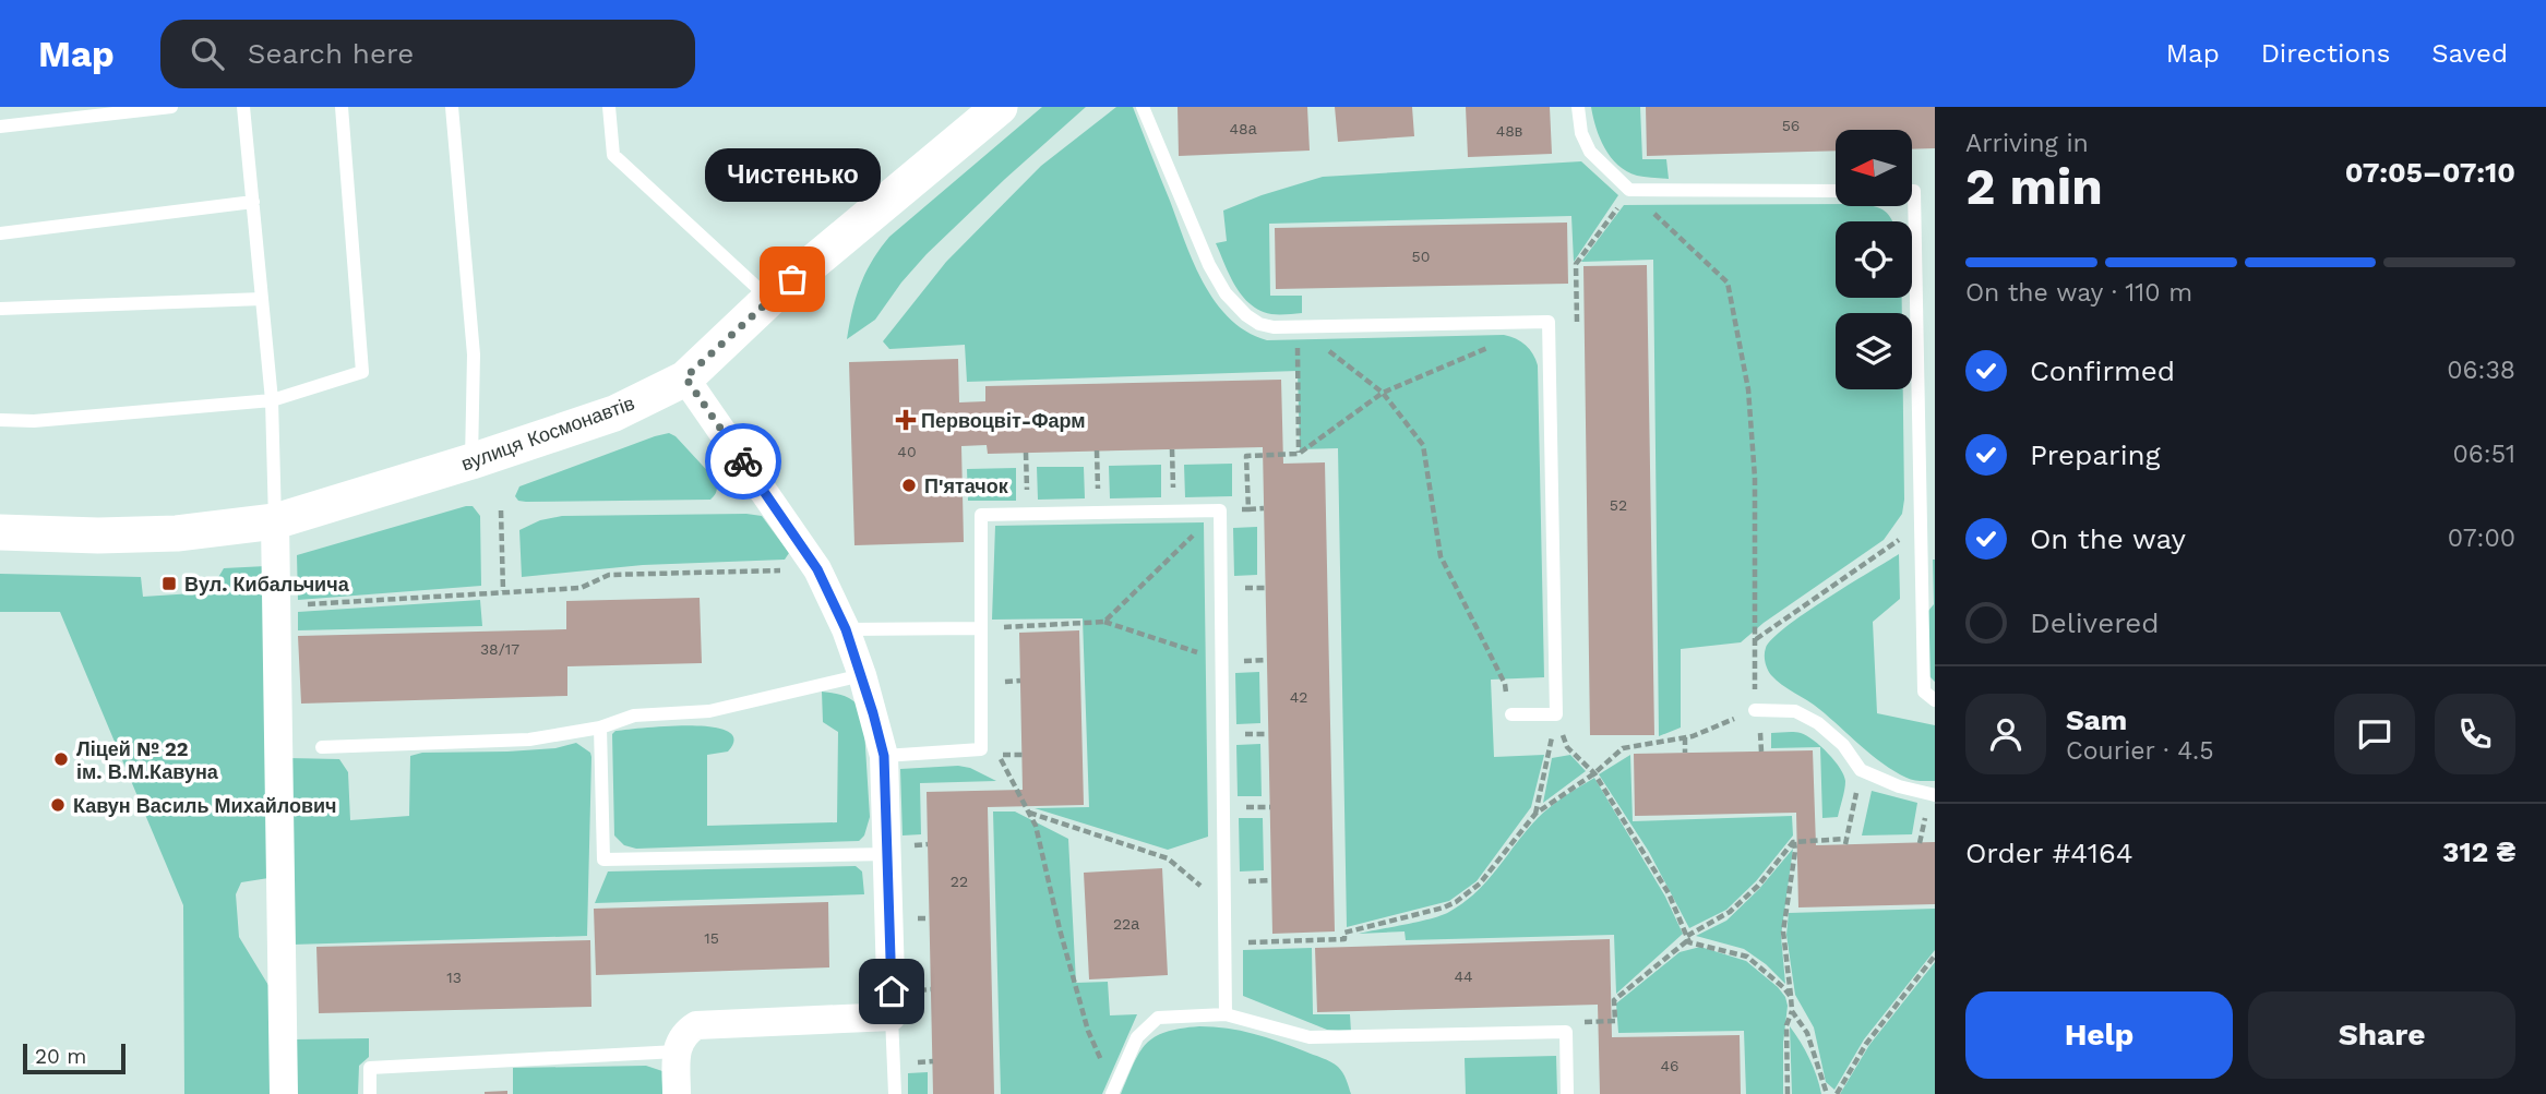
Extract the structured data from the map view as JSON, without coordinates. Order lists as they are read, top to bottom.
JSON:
{
  "streets": {
    "street": ["вулиця Космонавтів"]
  },
  "places": {
    "other": [
      "Чистенько",
      "П'ятачок",
      "Ліцей № 22 ім. В.М.Кавуна",
      "Кавун Василь Михайлович"
    ],
    "health": ["Первоцвіт-Фарм"],
    "transit": ["Вул. Кибальчича"]
  },
  "house_numbers": [
    "56",
    "48а",
    "48в",
    "50",
    "40",
    "52",
    "38/17",
    "42",
    "22",
    "22а",
    "15",
    "44",
    "13",
    "46"
  ],
  "scale_bar": "20 m",
  "north": "left",
  "page": {
    "header": "Map",
    "search": "Search here",
    "nav": ["Map", "Directions", "Saved"],
    "heading": ["2 min", "Arriving in", "07:05–07:10"],
    "panel": [
      "Sam",
      "Courier · 4.5",
      "Order #4164",
      "312 ₴"
    ],
    "bubble": "Чистенько",
    "bar": "On the way · 110 m",
    "list": [
      ["Confirmed", "06:38"],
      ["Preparing", "06:51"],
      ["On the way", "07:00"],
      "Delivered"
    ],
    "buttons": ["Help", "Share"],
    "scale": "20 m"
  }
}
